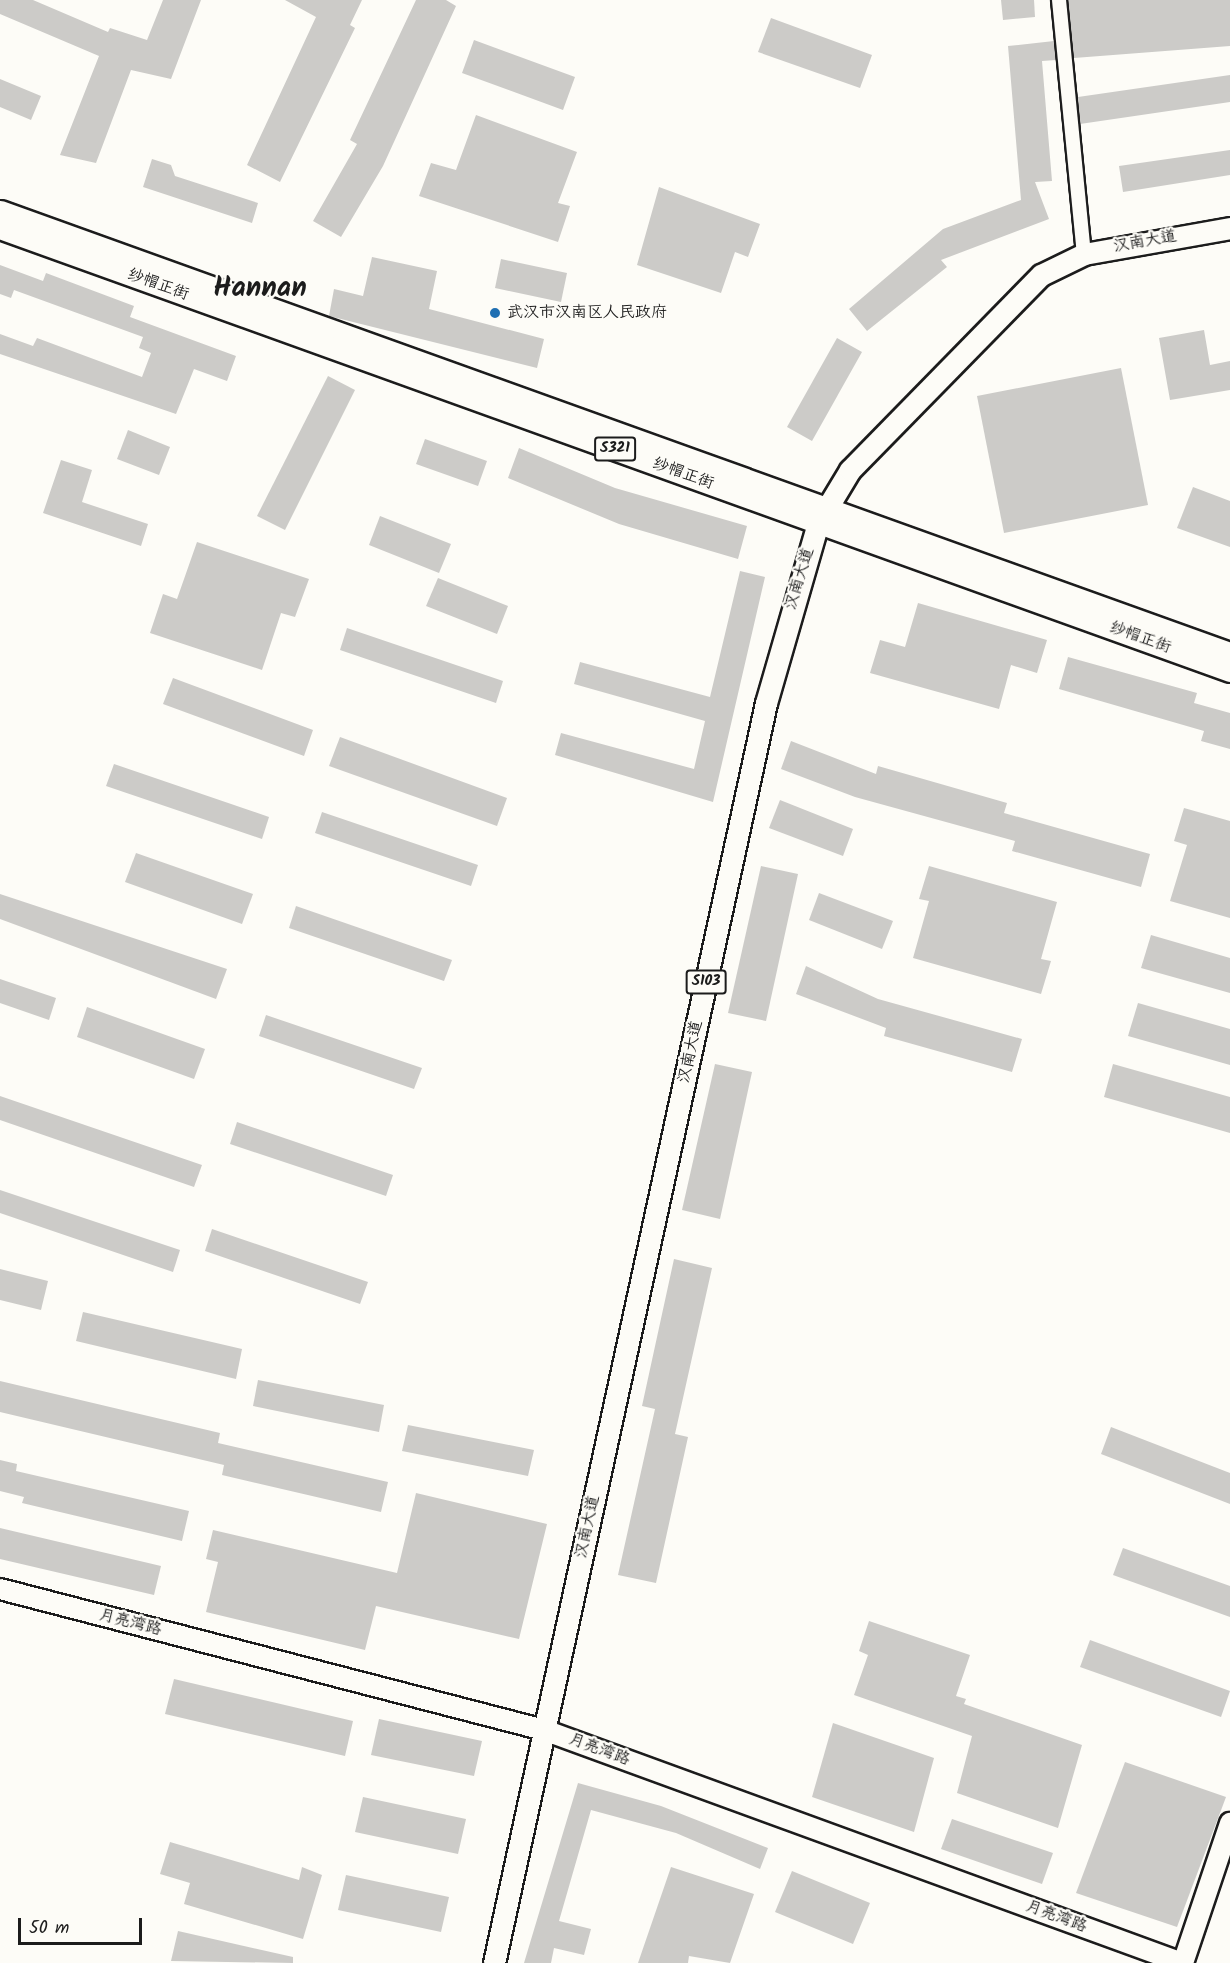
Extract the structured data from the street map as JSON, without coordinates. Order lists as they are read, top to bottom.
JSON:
{
  "streets": {
    "main road": [
      "汉南大道",
      "纱帽正街",
      "S321",
      "S103"
    ],
    "street": ["月亮湾路"]
  },
  "crossings": [
    ["汉南大道", "纱帽正街"],
    ["汉南大道", "月亮湾路"]
  ],
  "districts": ["Hannan"],
  "places": ["武汉市汉南区人民政府"],
  "scale_bar": "50 m"
}
